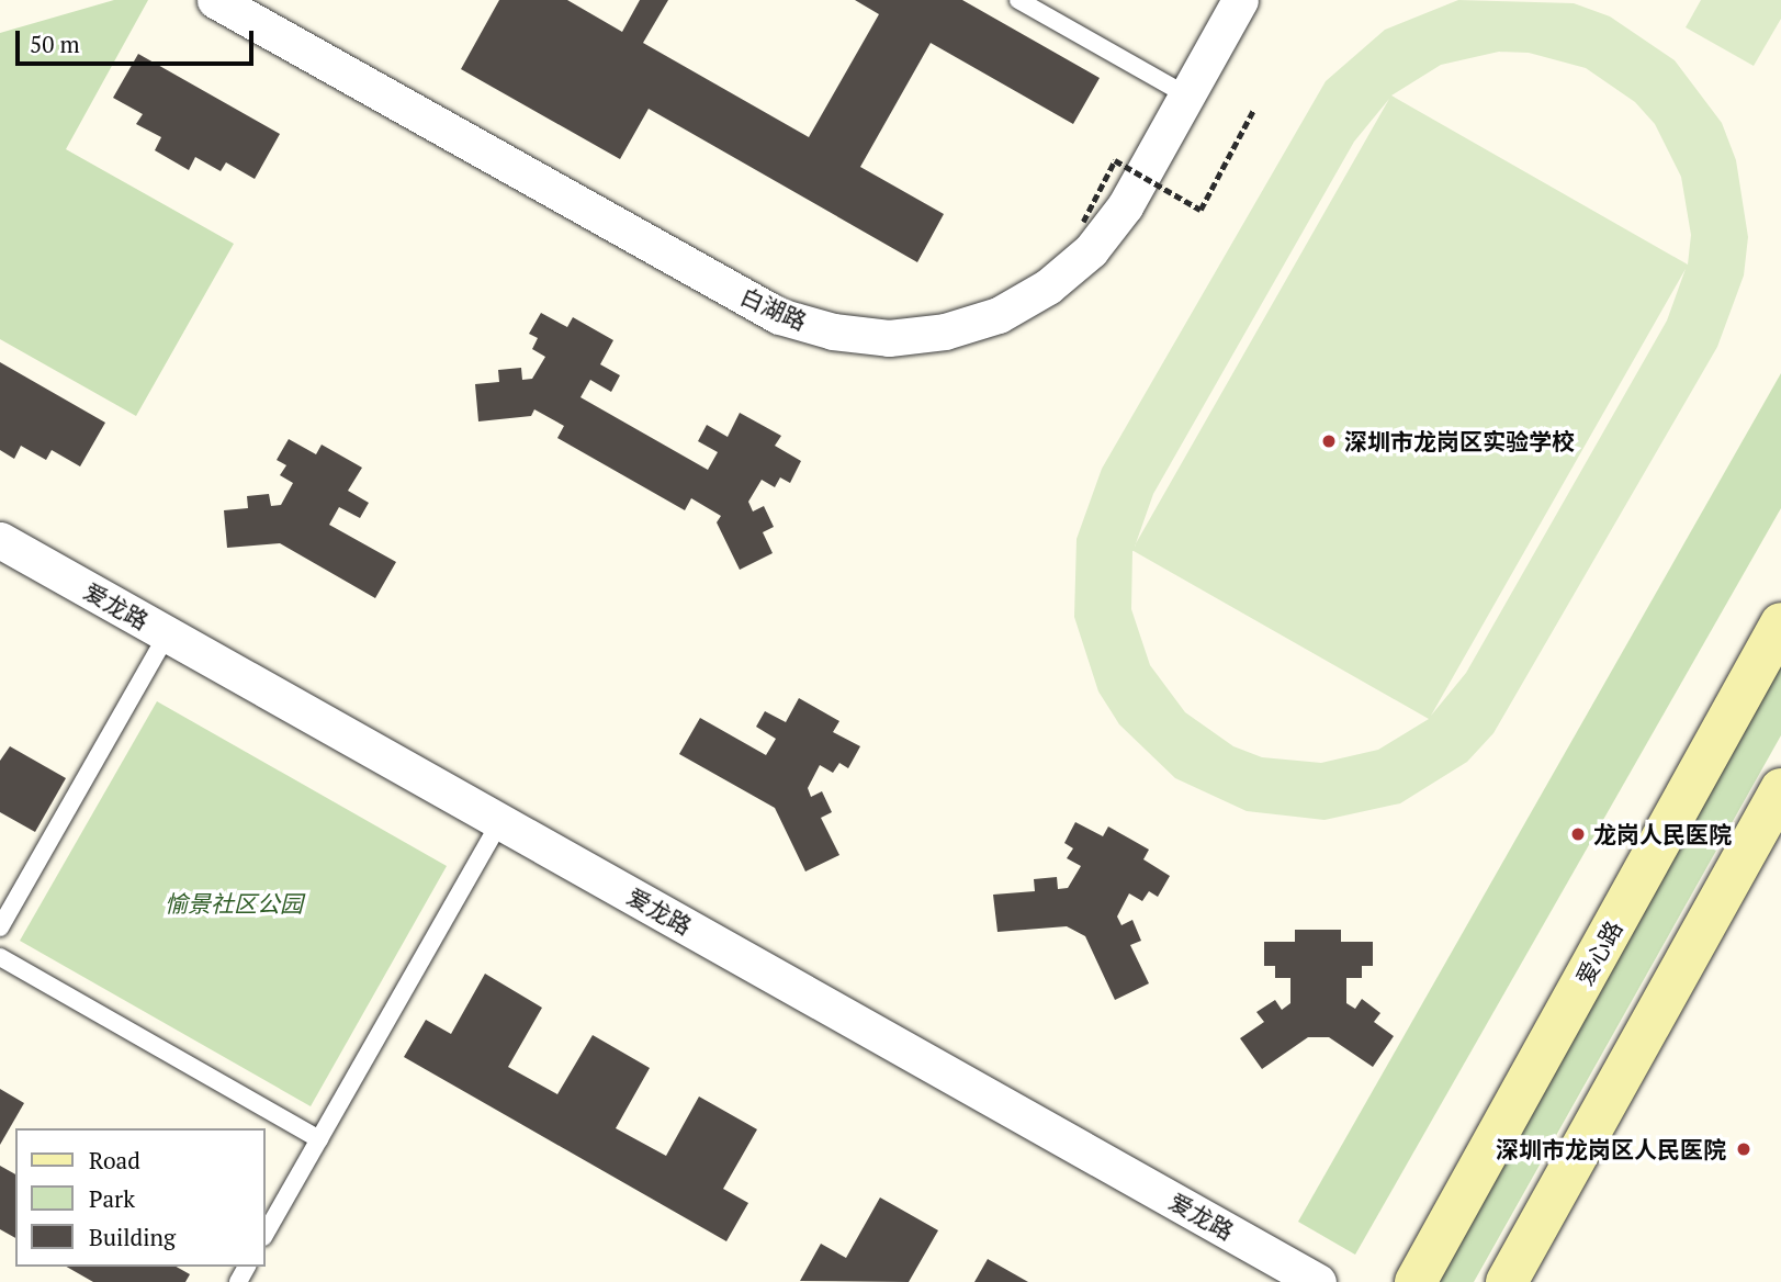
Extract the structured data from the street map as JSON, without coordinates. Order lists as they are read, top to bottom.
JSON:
{
  "streets": {
    "street": ["白湖路", "爱龙路", "爱心路"]
  },
  "parks": ["愉景社区公园"],
  "places": ["深圳市龙岗区实验学校", "龙岗人民医院", "深圳市龙岗区人民医院"],
  "legend": ["Road", "Park", "Building"],
  "scale_bar": "50 m"
}
